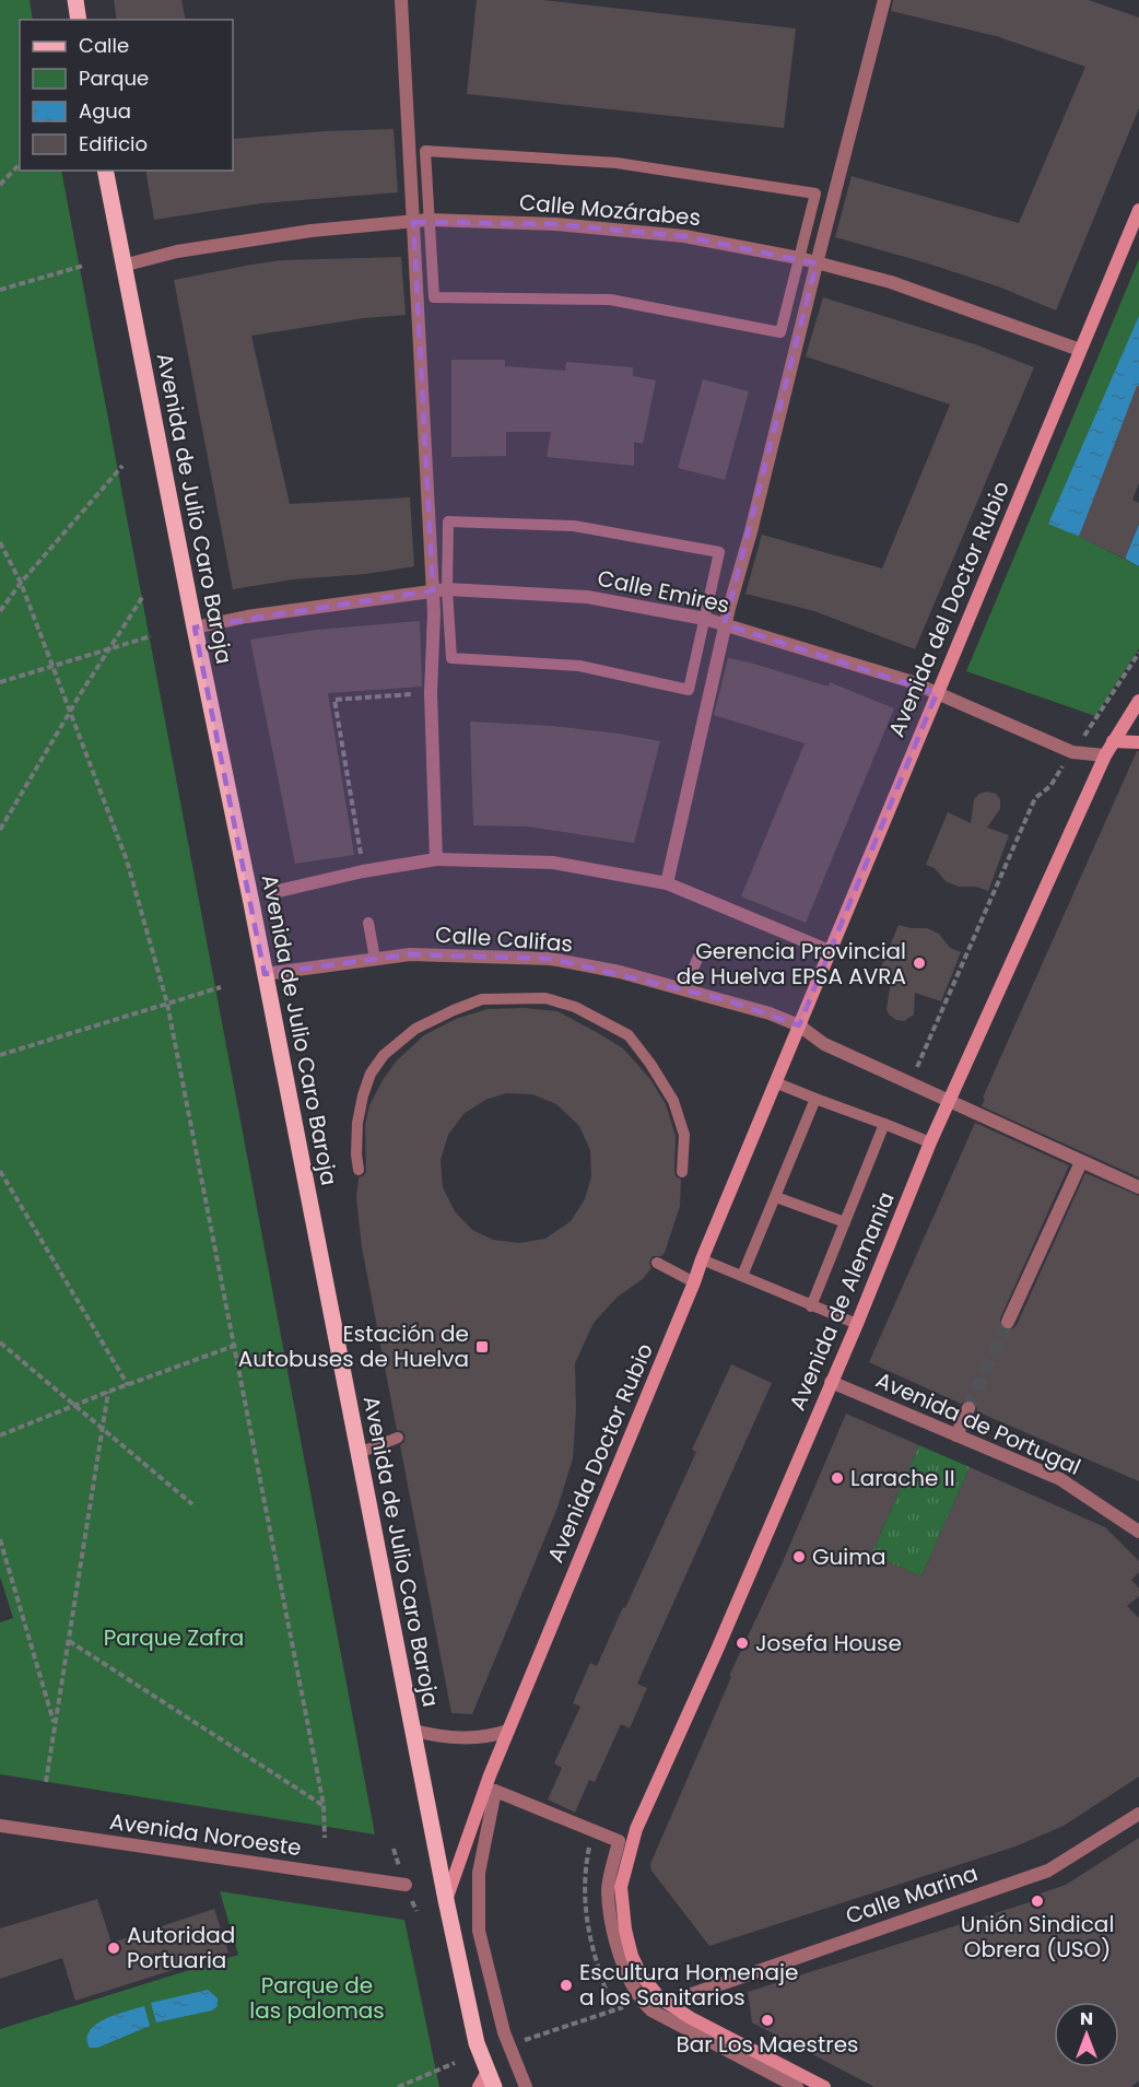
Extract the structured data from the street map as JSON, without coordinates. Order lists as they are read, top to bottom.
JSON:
{
  "streets": {
    "main road": [
      "Avenida de Julio Caro Baroja",
      "Avenida del Doctor Rubio",
      "Avenida de Alemania",
      "Avenida Doctor Rubio"
    ],
    "street": [
      "Calle Mozárabes",
      "Calle Emires",
      "Calle Califas",
      "Avenida de Portugal",
      "Avenida Noroeste",
      "Calle Marina"
    ]
  },
  "crossings": [
    ["Calle Mozárabes", "Avenida de Julio Caro Baroja"],
    ["Calle Mozárabes", "Avenida del Doctor Rubio"],
    ["Avenida de Julio Caro Baroja", "Calle Emires"],
    ["Avenida de Julio Caro Baroja", "Calle Califas"],
    ["Avenida de Julio Caro Baroja", "Avenida Doctor Rubio"],
    ["Calle Emires", "Avenida del Doctor Rubio"],
    ["Calle Emires", "Avenida de Alemania"],
    ["Avenida del Doctor Rubio", "Calle Califas"],
    ["Avenida del Doctor Rubio", "Avenida Doctor Rubio"],
    ["Calle Califas", "Avenida de Alemania"],
    ["Calle Califas", "Avenida Doctor Rubio"],
    ["Avenida de Alemania", "Avenida de Portugal"]
  ],
  "parks": ["Parque Zafra", "Parque de las palomas"],
  "places": {
    "other": [
      "Gerencia Provincial de Huelva EPSA AVRA",
      "Larache II",
      "Guima",
      "Josefa House",
      "Unión Sindical Obrera (USO)",
      "Autoridad Portuaria",
      "Escultura Homenaje a los Sanitarios",
      "Bar Los Maestres"
    ],
    "transit": ["Estación de Autobuses de Huelva"]
  },
  "legend": [
    "Calle",
    "Parque",
    "Agua",
    "Edificio"
  ],
  "north": "top"
}
